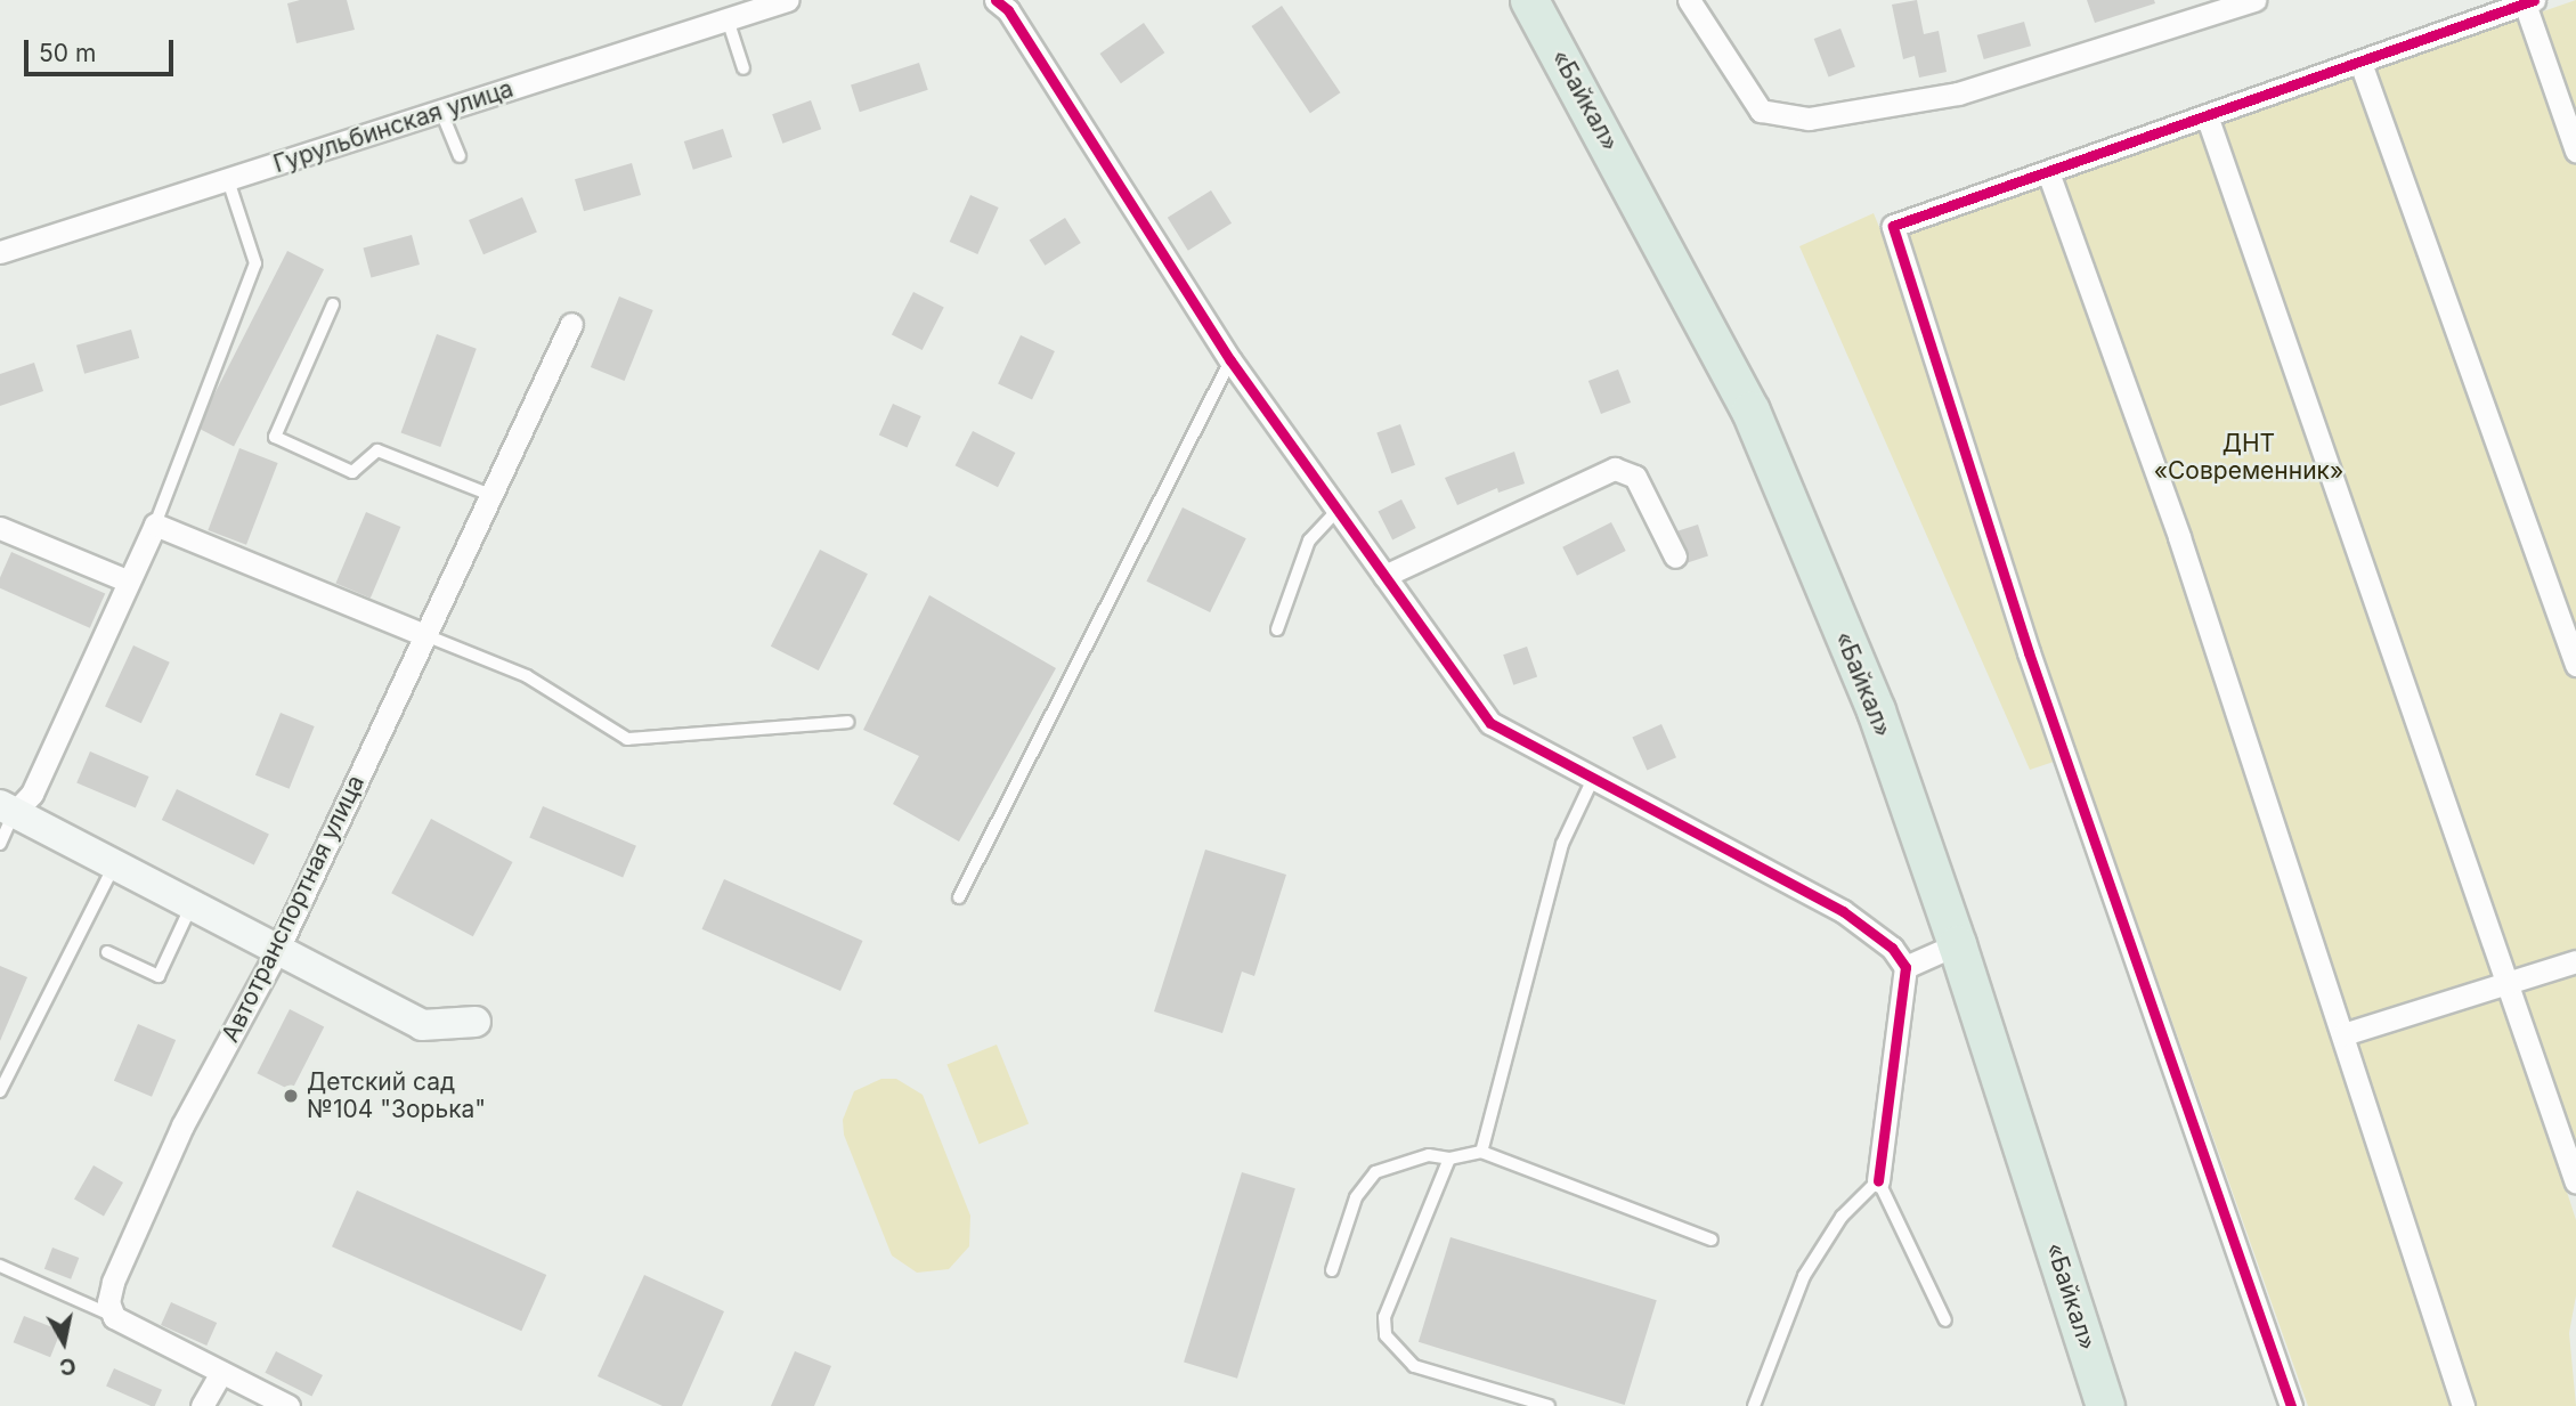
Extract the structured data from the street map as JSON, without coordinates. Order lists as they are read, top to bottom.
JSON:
{
  "streets": {
    "highway": ["«Байкал»"],
    "street": ["Гурульбинская улица", "Автотранспортная улица"]
  },
  "parks": ["ДНТ «Современник»"],
  "places": ["Детский сад №104 \"Зорька\""],
  "scale_bar": "50 m",
  "north": "bottom"
}
